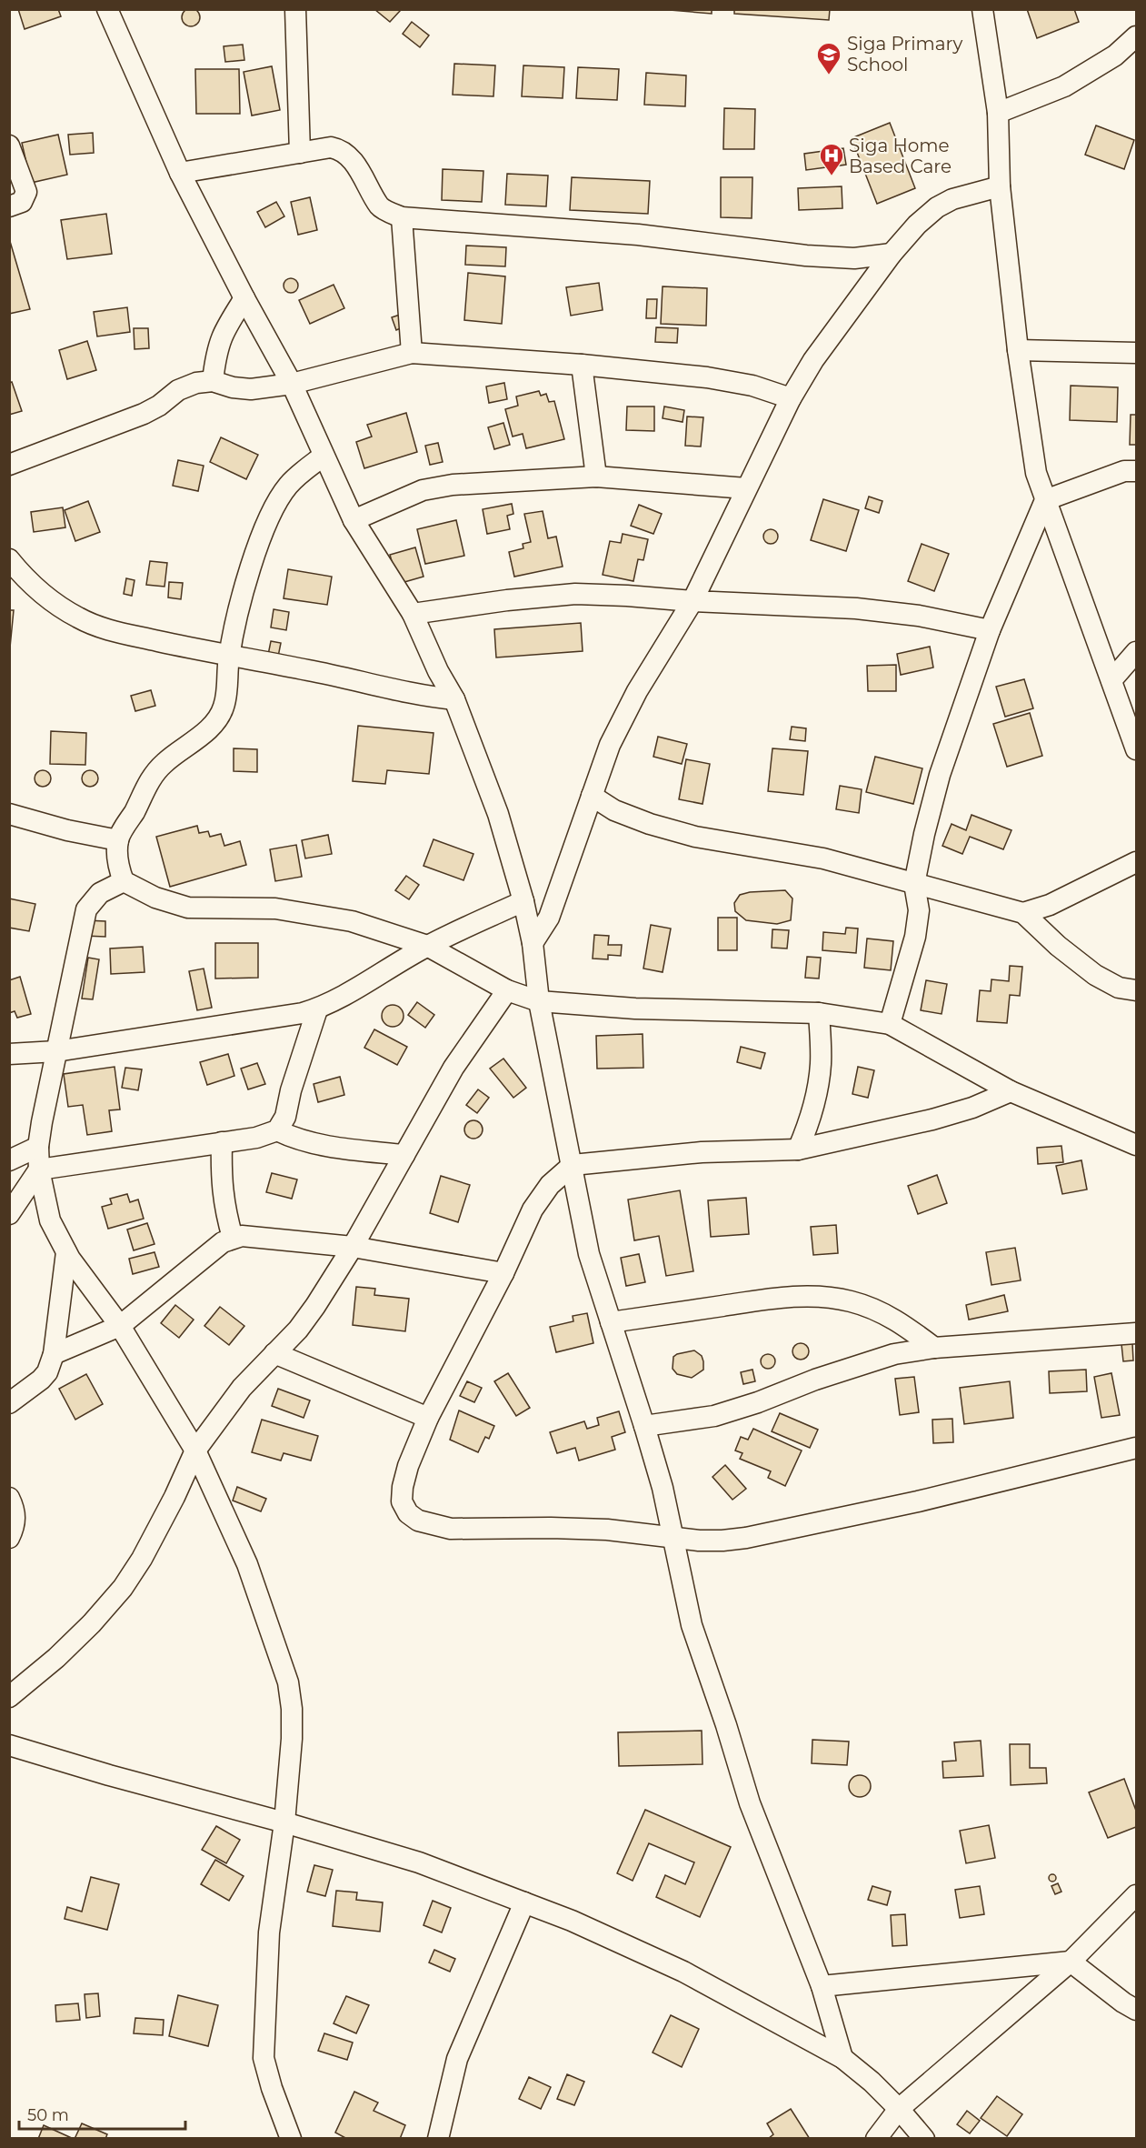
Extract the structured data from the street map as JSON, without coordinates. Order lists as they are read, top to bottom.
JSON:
{
  "places": {
    "school or university": ["Siga Primary School"],
    "hospital": ["Siga Home Based Care"]
  },
  "scale_bar": "50 m"
}
